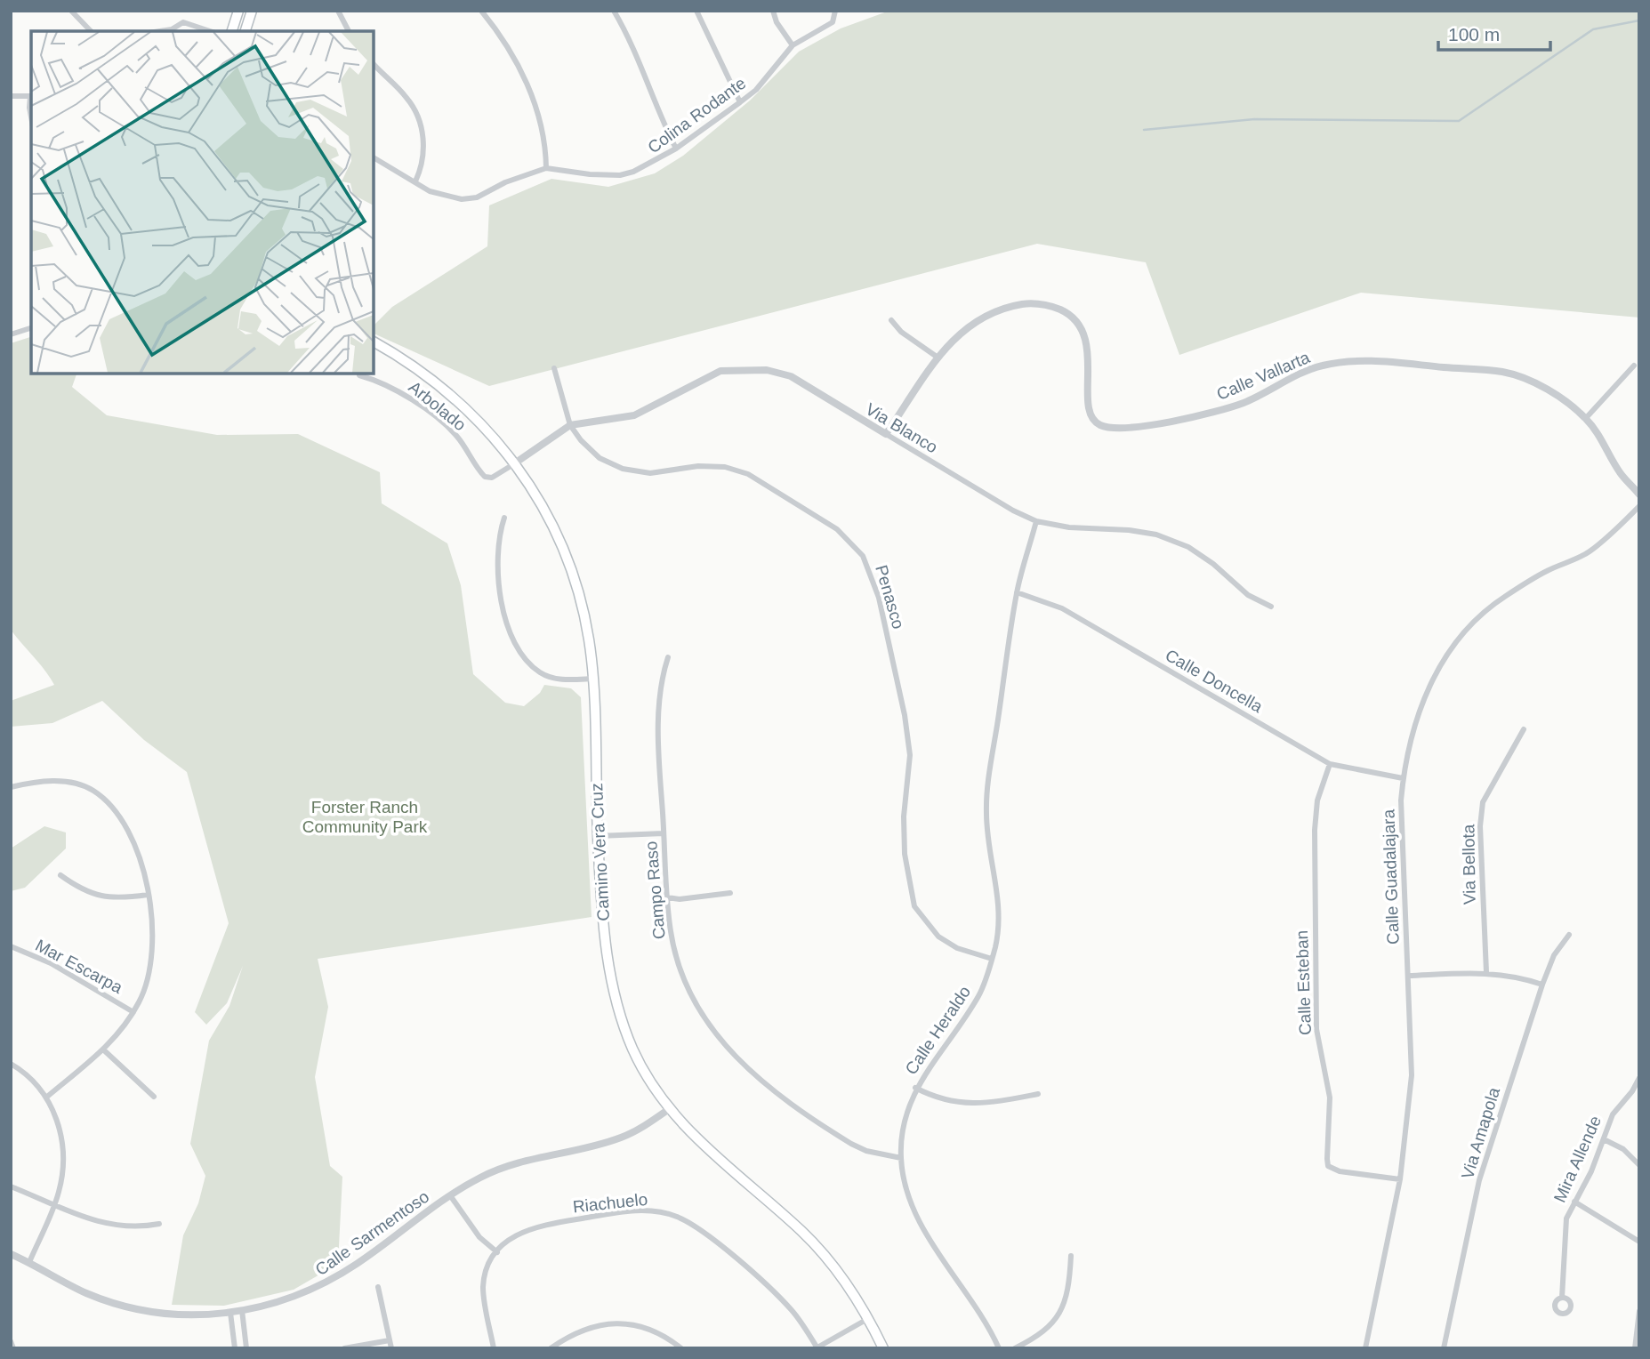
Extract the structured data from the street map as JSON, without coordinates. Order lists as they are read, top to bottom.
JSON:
{
  "streets": {
    "main road": ["Camino Vera Cruz"],
    "street": [
      "Colina Rodante",
      "Calle Vallarta",
      "Arbolado",
      "Via Blanco",
      "Penasco",
      "Calle Doncella",
      "Via Bellota",
      "Calle Guadalajara",
      "Campo Raso",
      "Mar Escarpa",
      "Calle Esteban",
      "Calle Heraldo",
      "Via Amapola",
      "Mira Allende",
      "Riachuelo",
      "Calle Sarmentoso"
    ]
  },
  "crossings": [
    ["Calle Vallarta", "Via Blanco"],
    ["Arbolado", "Via Blanco"],
    ["Arbolado", "Camino Vera Cruz"],
    ["Via Blanco", "Penasco"],
    ["Via Blanco", "Camino Vera Cruz"],
    ["Via Blanco", "Calle Heraldo"],
    ["Penasco", "Calle Heraldo"],
    ["Calle Doncella", "Calle Guadalajara"],
    ["Calle Doncella", "Calle Esteban"],
    ["Calle Doncella", "Calle Heraldo"],
    ["Camino Vera Cruz", "Calle Sarmentoso"],
    ["Calle Guadalajara", "Calle Esteban"],
    ["Campo Raso", "Calle Heraldo"]
  ],
  "parks": ["Forster Ranch Community Park"],
  "scale_bar": "100 m"
}
